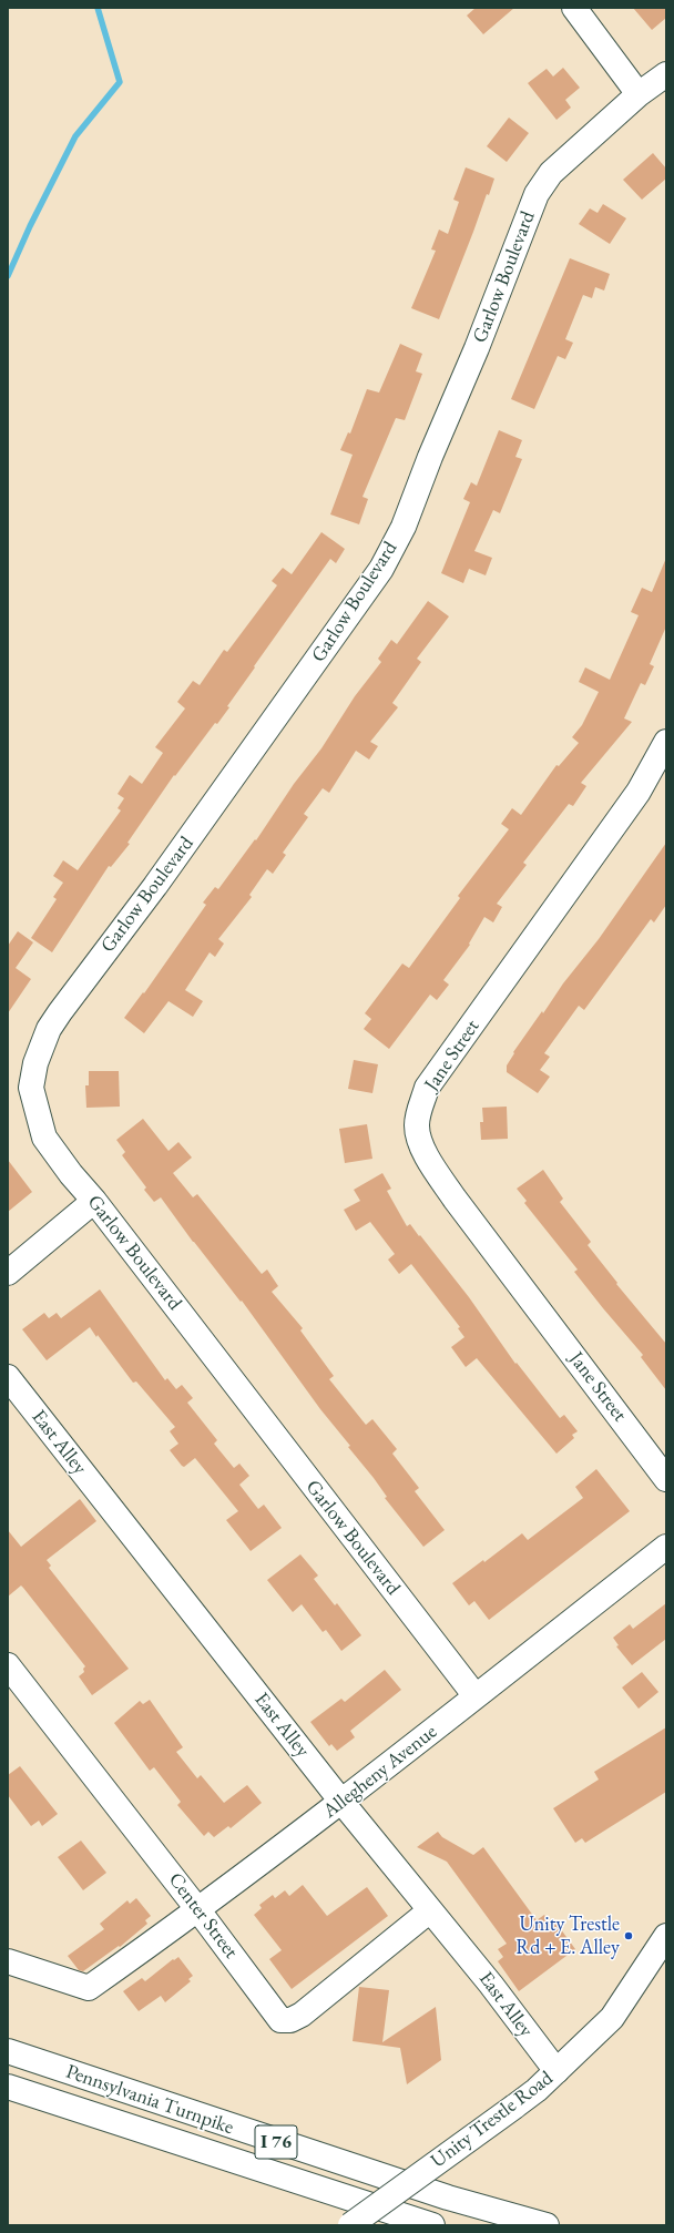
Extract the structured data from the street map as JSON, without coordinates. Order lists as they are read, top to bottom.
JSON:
{
  "streets": {
    "main road": [
      "Garlow Boulevard",
      "Jane Street",
      "East Alley",
      "Allegheny Avenue",
      "Center Street",
      "Pennsylvania Turnpike",
      "Unity Trestle Road",
      "I 76"
    ]
  },
  "crossings": [
    ["Garlow Boulevard", "Allegheny Avenue"],
    ["East Alley", "Allegheny Avenue"],
    ["East Alley", "Center Street"],
    ["East Alley", "Unity Trestle Road"],
    ["Allegheny Avenue", "Center Street"]
  ],
  "places": ["Unity Trestle Rd + E. Alley"]
}
